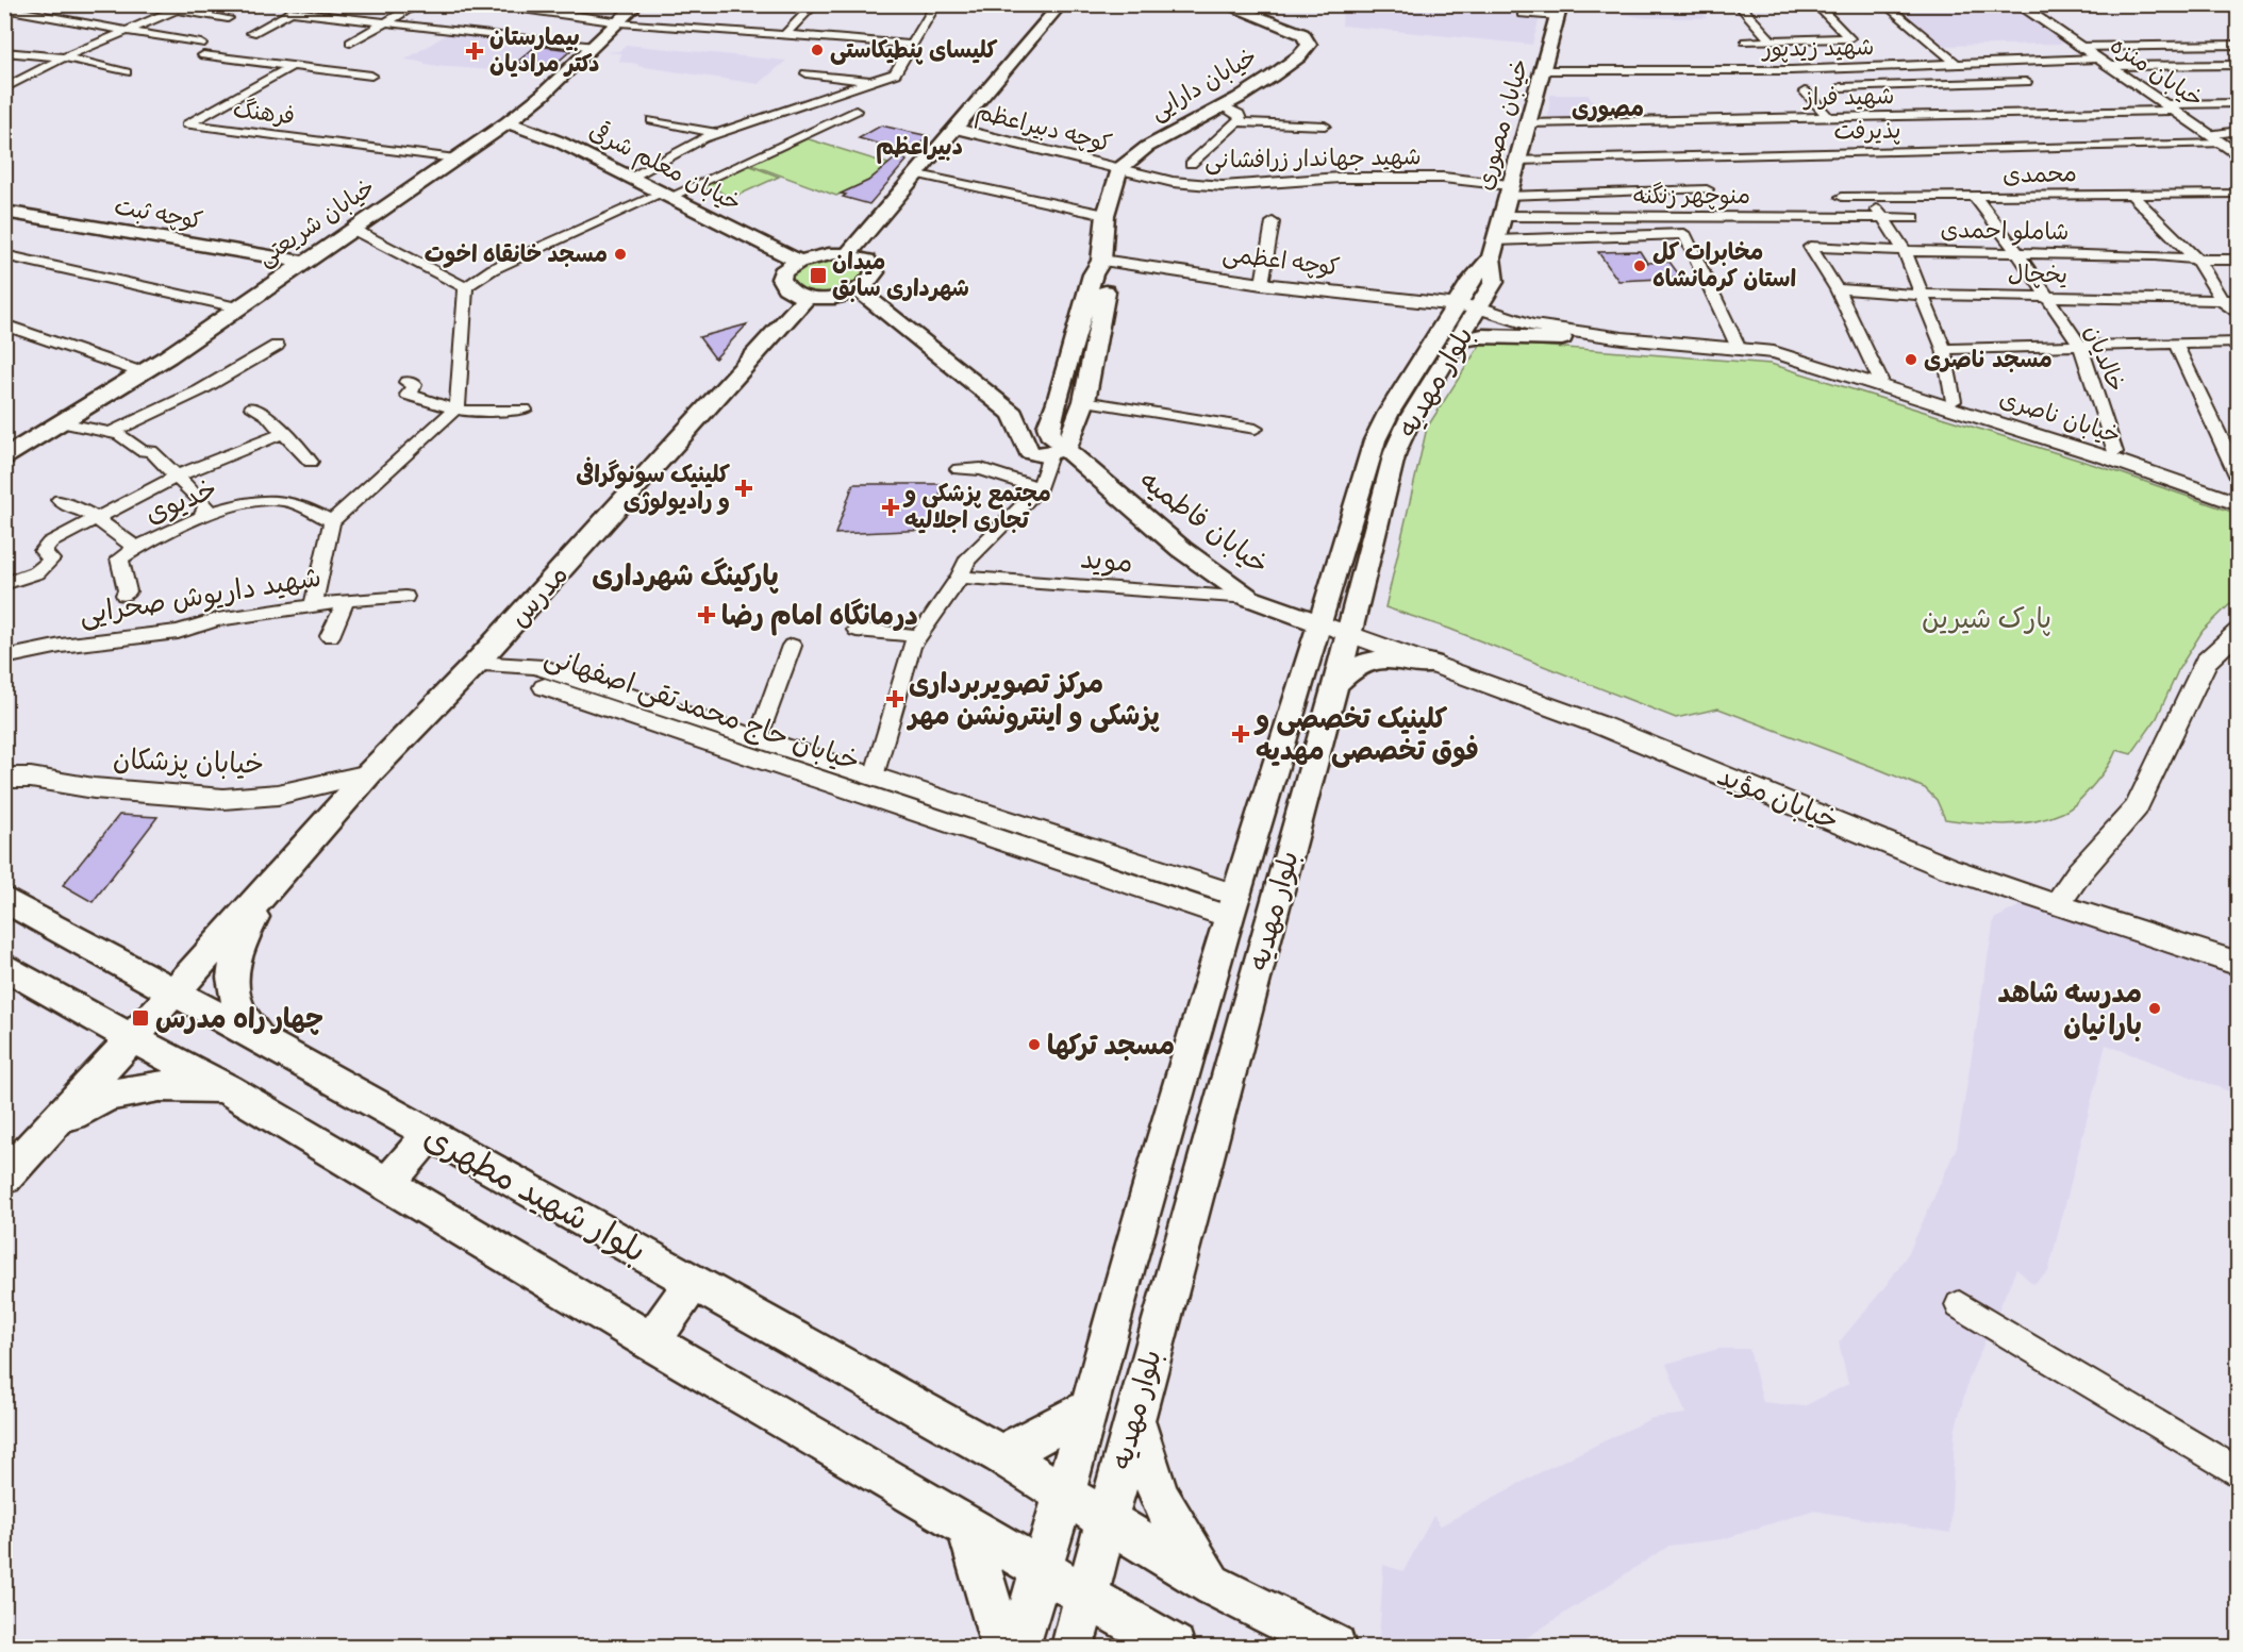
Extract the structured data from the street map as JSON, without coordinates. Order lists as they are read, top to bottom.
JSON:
{
  "streets": {
    "main road": [
      "خیابان دارایی",
      "خیابان مصوری",
      "خیابان معلم شرقی",
      "کوچه ثبت",
      "خیابان شریعتی",
      "بلوار مهدیه",
      "خیابان فاطمیه",
      "مدرس",
      "بلوار شهید مطهری"
    ],
    "street": [
      "شهید زیدپور",
      "خیابان منزه",
      "شهید فراز",
      "فرهنگ",
      "کوچه دبیراعظم",
      "پذیرفت",
      "شهید جهاندار زرافشانی",
      "محمدی",
      "منوچهر زنگنه",
      "شاملو احمدی",
      "کوچه اعظمی",
      "یخچال",
      "خالدیان",
      "خیابان ناصری",
      "خدیوی",
      "موید",
      "شهید داریوش صحرایی",
      "خیابان حاج محمدتقی اصفهانی",
      "خیابان پزشکان",
      "خیابان مؤید"
    ]
  },
  "crossings": [
    ["شهید زیدپور", "خیابان منزه"],
    ["شهید زیدپور", "خیابان مصوری"],
    ["خیابان منزه", "شهید فراز"],
    ["خیابان منزه", "پذیرفت"],
    ["خیابان دارایی", "کوچه دبیراعظم"],
    ["خیابان دارایی", "شهید جهاندار زرافشانی"],
    ["شهید فراز", "خیابان مصوری"],
    ["فرهنگ", "خیابان شریعتی"],
    ["خیابان مصوری", "پذیرفت"],
    ["خیابان مصوری", "شهید جهاندار زرافشانی"],
    ["خیابان مصوری", "منوچهر زنگنه"],
    ["خیابان مصوری", "کوچه اعظمی"],
    ["خیابان مصوری", "بلوار مهدیه"],
    ["خیابان مصوری", "خیابان ناصری"],
    ["کوچه دبیراعظم", "شهید جهاندار زرافشانی"],
    ["خیابان معلم شرقی", "خیابان شریعتی"],
    ["محمدی", "خالدیان"],
    ["کوچه ثبت", "خیابان شریعتی"],
    ["شاملو احمدی", "یخچال"],
    ["شاملو احمدی", "خالدیان"],
    ["کوچه اعظمی", "بلوار مهدیه"],
    ["کوچه اعظمی", "خیابان ناصری"],
    ["یخچال", "خالدیان"],
    ["خالدیان", "خیابان ناصری"],
    ["بلوار مهدیه", "خیابان ناصری"],
    ["بلوار مهدیه", "خیابان فاطمیه"],
    ["بلوار مهدیه", "خیابان حاج محمدتقی اصفهانی"],
    ["بلوار مهدیه", "خیابان مؤید"],
    ["بلوار مهدیه", "بلوار شهید مطهری"],
    ["خیابان فاطمیه", "موید"],
    ["خیابان فاطمیه", "خیابان مؤید"],
    ["مدرس", "خیابان حاج محمدتقی اصفهانی"],
    ["مدرس", "خیابان پزشکان"]
  ],
  "districts": ["مصوری", "دبیراعظم", "پارکینگ شهرداری"],
  "parks": ["پارک شیرین"],
  "places": {
    "other": [
      "کلیسای پنطیکاستی",
      "مسجد خانقاه اخوت",
      "مخابرات کل استان کرمانشاه",
      "مسجد ناصری",
      "مدرسه شاهد بارانیان",
      "مسجد ترکها"
    ],
    "health": [
      "بیمارستان دکتر مرادیان",
      "کلینیک سونوگرافی و رادیولوژی",
      "مجتمع پزشکی و تجاری اجلالیه",
      "درمانگاه امام رضا",
      "مرکز تصویربرداری پزشکی و اینترونشن مهر",
      "کلینیک تخصصی و فوق تخصصی مهدیه"
    ],
    "transit": ["میدان شهرداری سابق", "چهار راه مدرس"]
  }
}
